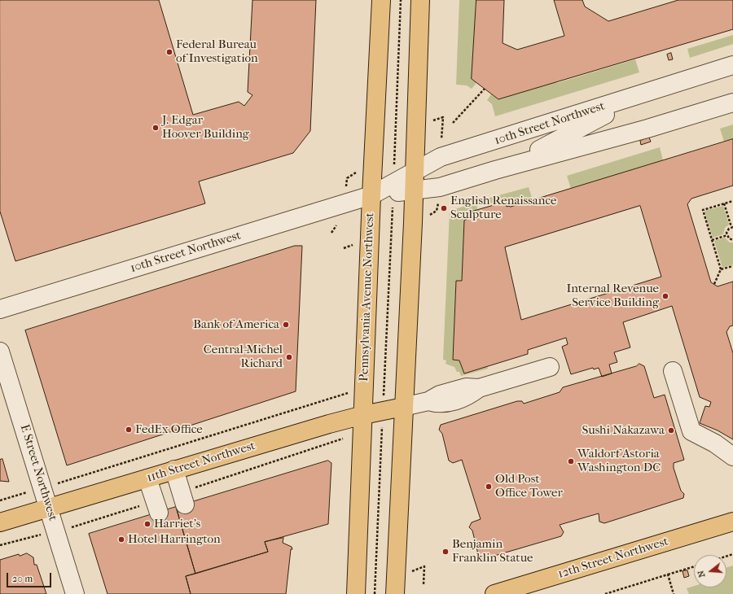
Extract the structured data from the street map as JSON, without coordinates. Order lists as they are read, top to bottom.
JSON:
{
  "streets": {
    "main road": ["Pennsylvania Avenue Northwest", "11th Street Northwest", "12th Street Northwest"],
    "street": ["10th Street Northwest", "E Street Northwest"]
  },
  "crossings": [
    ["10th Street Northwest", "Pennsylvania Avenue Northwest"],
    ["Pennsylvania Avenue Northwest", "11th Street Northwest"],
    ["11th Street Northwest", "E Street Northwest"]
  ],
  "places": [
    "Federal Bureau of Investigation",
    "J. Edgar Hoover Building",
    "English Renaissance Sculpture",
    "Internal Revenue Service Building",
    "Bank of America",
    "Central-Michel Richard",
    "FedEx Office",
    "Sushi Nakazawa",
    "Waldorf Astoria Washington DC",
    "Old Post Office Tower",
    "Harriet's",
    "Hotel Harrington",
    "Benjamin Franklin Statue"
  ],
  "scale_bar": "20 m",
  "north": "left"
}
